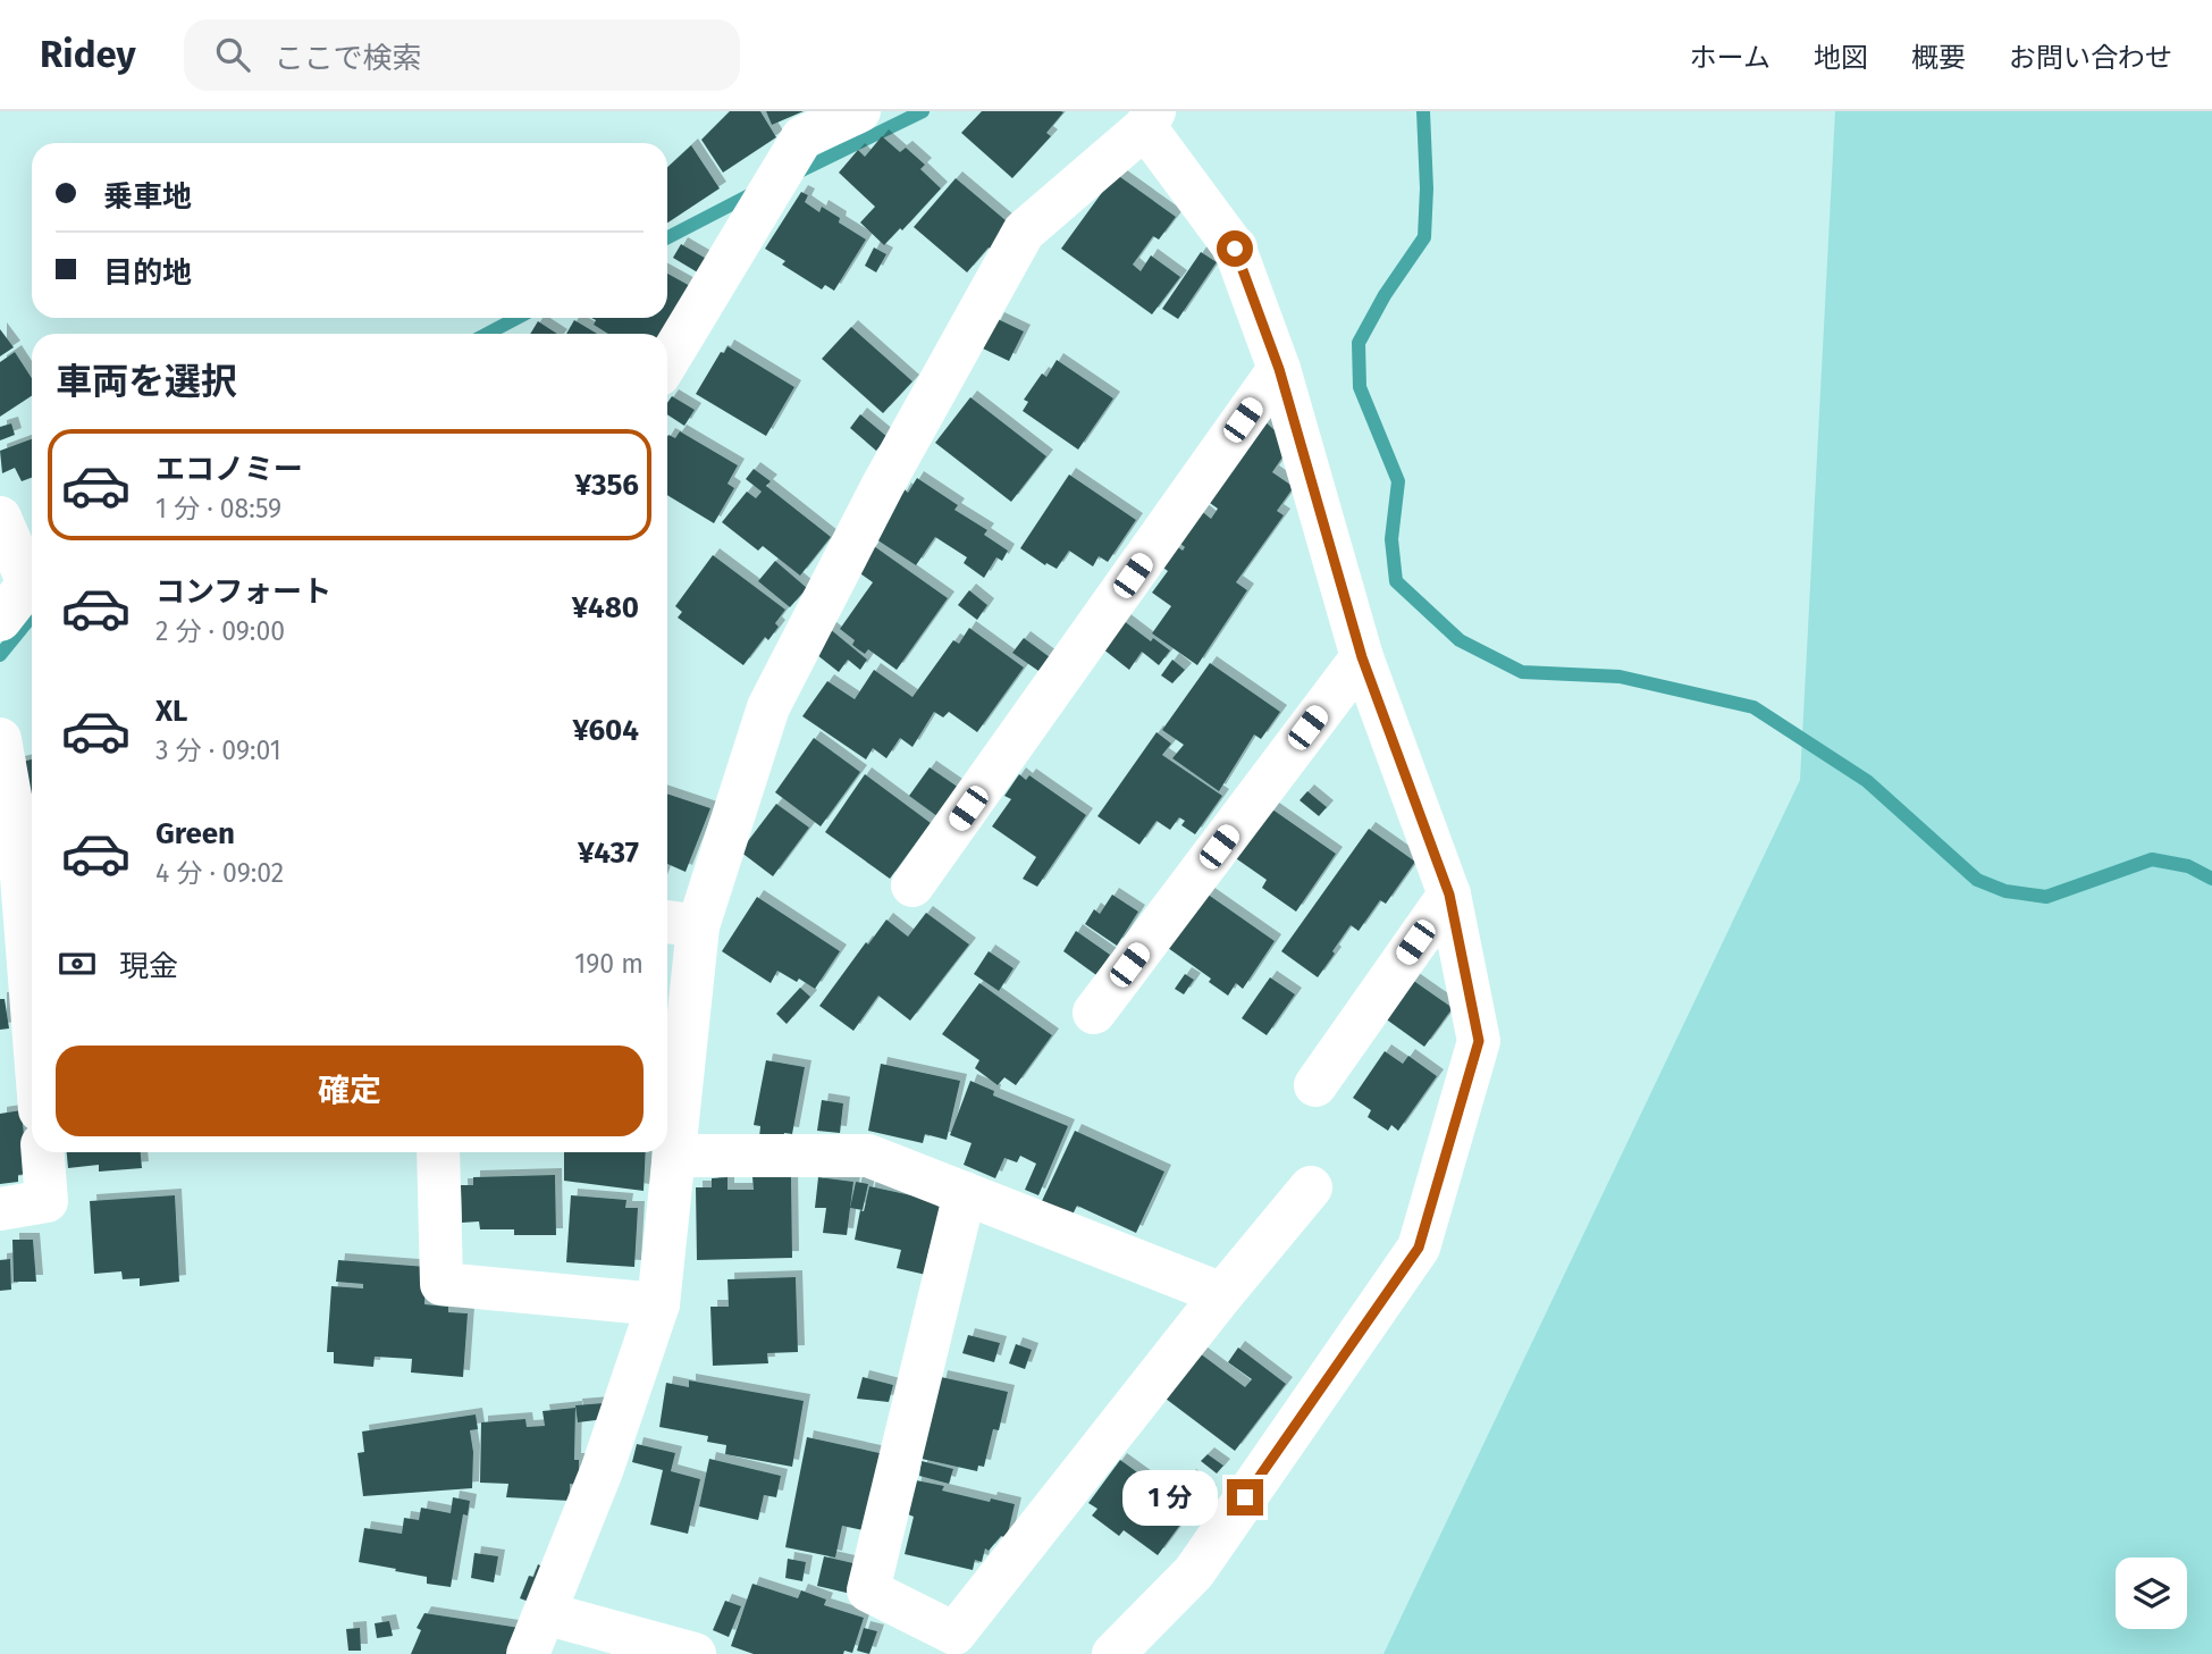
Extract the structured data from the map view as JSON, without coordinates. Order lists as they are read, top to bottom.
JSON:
{
  "page": {
    "header": "Ridey",
    "search": "ここで検索",
    "nav": [
      "ホーム",
      "地図",
      "概要",
      "お問い合わせ"
    ],
    "banner": ["乗車地", "目的地"],
    "heading": "車両を選択",
    "list": [
      {
        "name": "エコノミー",
        "note": "1 分 · 08:59",
        "value": "¥356"
      },
      {
        "name": "コンフォート",
        "note": "2 分 · 09:00",
        "value": "¥480"
      },
      {
        "name": "XL",
        "note": "3 分 · 09:01",
        "value": "¥604"
      },
      {
        "name": "Green",
        "note": "4 分 · 09:02",
        "value": "¥437"
      }
    ],
    "pay": ["現金", "190 m"],
    "buttons": "確定",
    "bubble": "1 分"
  }
}
